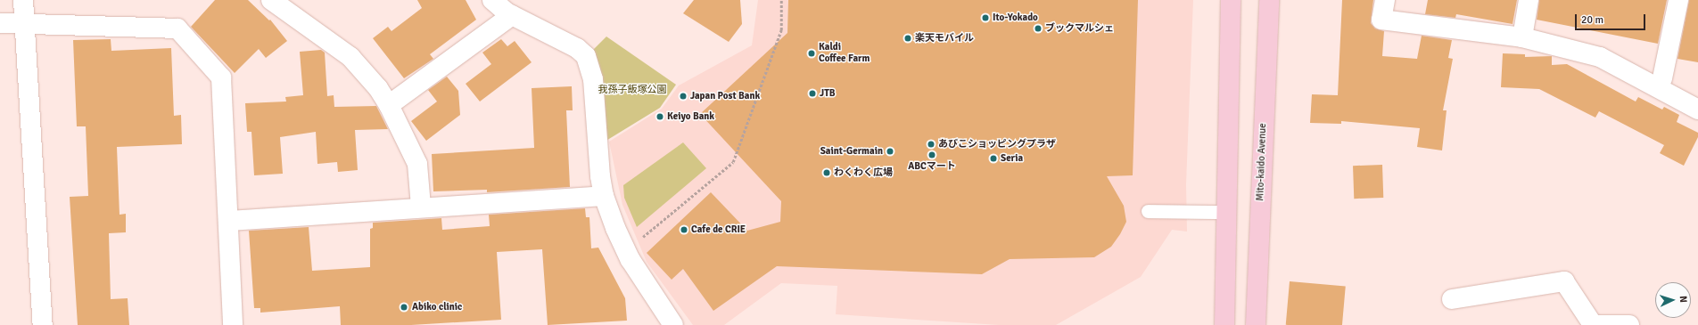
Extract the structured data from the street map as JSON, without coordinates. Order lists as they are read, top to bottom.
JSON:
{
  "streets": {
    "highway": ["Mito-kaido Avenue"]
  },
  "parks": ["我孫子飯塚公園"],
  "places": [
    "Ito-Yokado",
    "ブックマルシェ",
    "楽天モバイル",
    "Kaldi Coffee Farm",
    "JTB",
    "Japan Post Bank",
    "Keiyo Bank",
    "あびこショッピングプラザ",
    "Saint-Germain",
    "ABCマート",
    "Seria",
    "わくわく広場",
    "Cafe de CRIE",
    "Abiko clinic"
  ],
  "scale_bar": "20 m",
  "north": "right"
}
